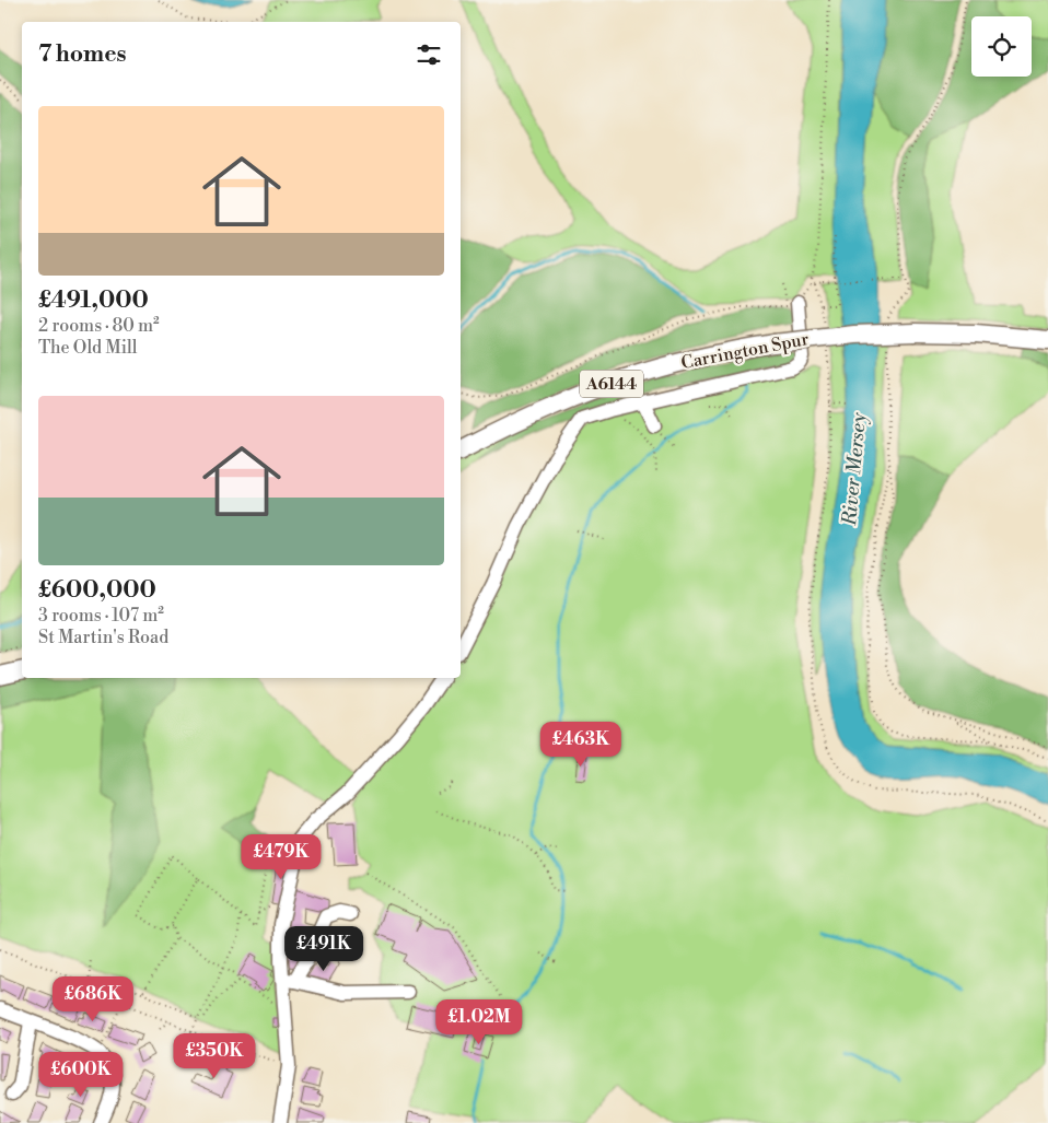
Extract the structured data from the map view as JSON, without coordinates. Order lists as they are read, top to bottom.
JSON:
{
  "streets": {
    "main road": ["Carrington Spur", "A6144"]
  },
  "water": ["River Mersey"],
  "page": {
    "heading": "7 homes",
    "list": [
      {
        "name": "£491,000",
        "note": "2 rooms · 80 m² · The Old Mill"
      },
      {
        "name": "£600,000",
        "note": "3 rooms · 107 m² · St Martin's Road"
      }
    ],
    "price": [
      "£463K",
      "£479K",
      "£491K",
      "£686K",
      "£1.02M",
      "£350K",
      "£600K"
    ]
  }
}
